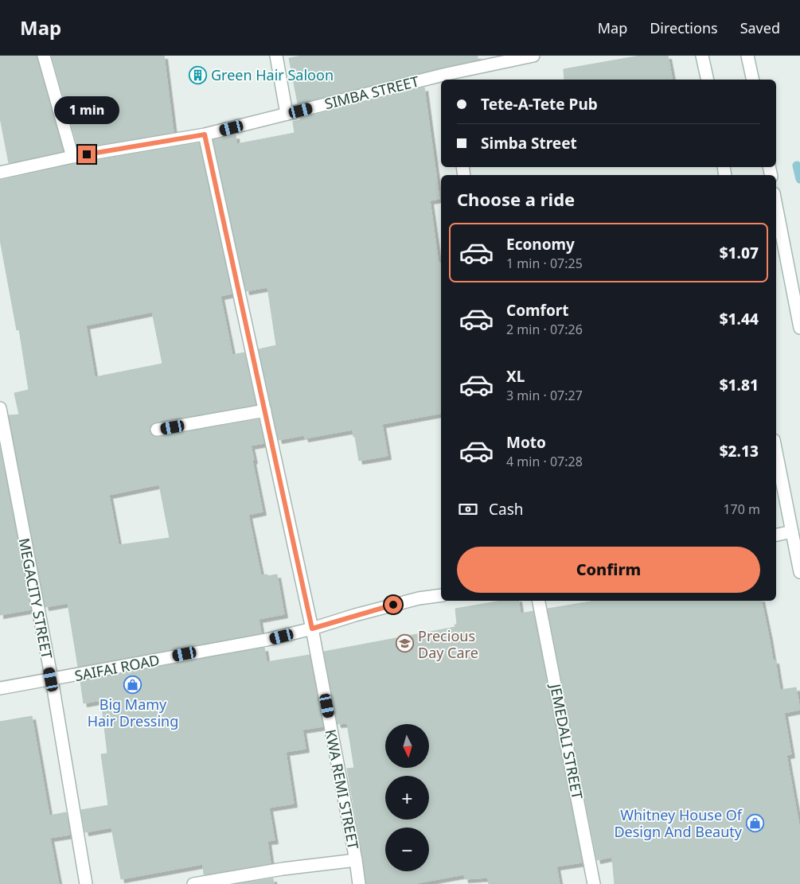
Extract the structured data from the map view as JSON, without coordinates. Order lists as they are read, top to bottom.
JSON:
{
  "streets": {
    "street": [
      "SIMBA STREET",
      "MEGACITY STREET",
      "SAIFAI ROAD",
      "JEMEDALI STREET",
      "KWA REMI STREET"
    ]
  },
  "crossings": [
    ["SIMBA STREET", "KWA REMI STREET"],
    ["MEGACITY STREET", "SAIFAI ROAD"],
    ["SAIFAI ROAD", "KWA REMI STREET"]
  ],
  "places": {
    "building": ["Green Hair Saloon"],
    "school or university": ["Precious Day Care"],
    "shop": ["Big Mamy Hair Dressing", "Whitney House Of Design And Beauty"]
  },
  "north": "bottom",
  "page": {
    "header": "Map",
    "nav": ["Map", "Directions", "Saved"],
    "banner": ["Tete-A-Tete Pub", "Simba Street"],
    "bubble": "1 min",
    "heading": "Choose a ride",
    "list": [
      {
        "name": "Economy",
        "note": "1 min · 07:25",
        "value": "$1.07"
      },
      {
        "name": "Comfort",
        "note": "2 min · 07:26",
        "value": "$1.44"
      },
      {
        "name": "XL",
        "note": "3 min · 07:27",
        "value": "$1.81"
      },
      {
        "name": "Moto",
        "note": "4 min · 07:28",
        "value": "$2.13"
      }
    ],
    "pay": ["Cash", "170 m"],
    "buttons": "Confirm",
    "map_buttons": ["+", "−"]
  }
}
